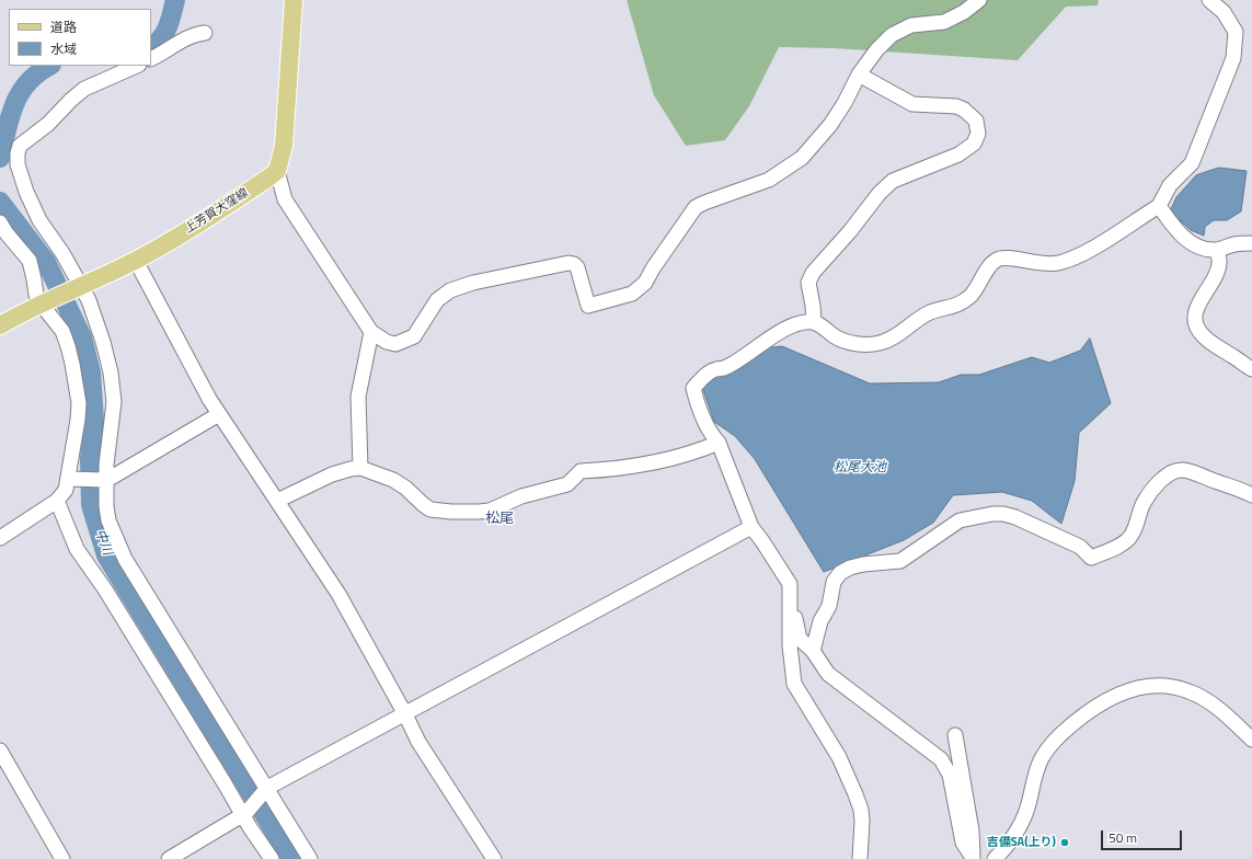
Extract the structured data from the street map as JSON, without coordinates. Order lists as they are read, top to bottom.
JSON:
{
  "streets": {
    "main road": ["上芳賀大窪線"]
  },
  "districts": ["松尾"],
  "water": ["松尾大池", "中川"],
  "places": ["吉備SA(上り)"],
  "legend": ["道路", "水域"],
  "scale_bar": "50 m"
}
